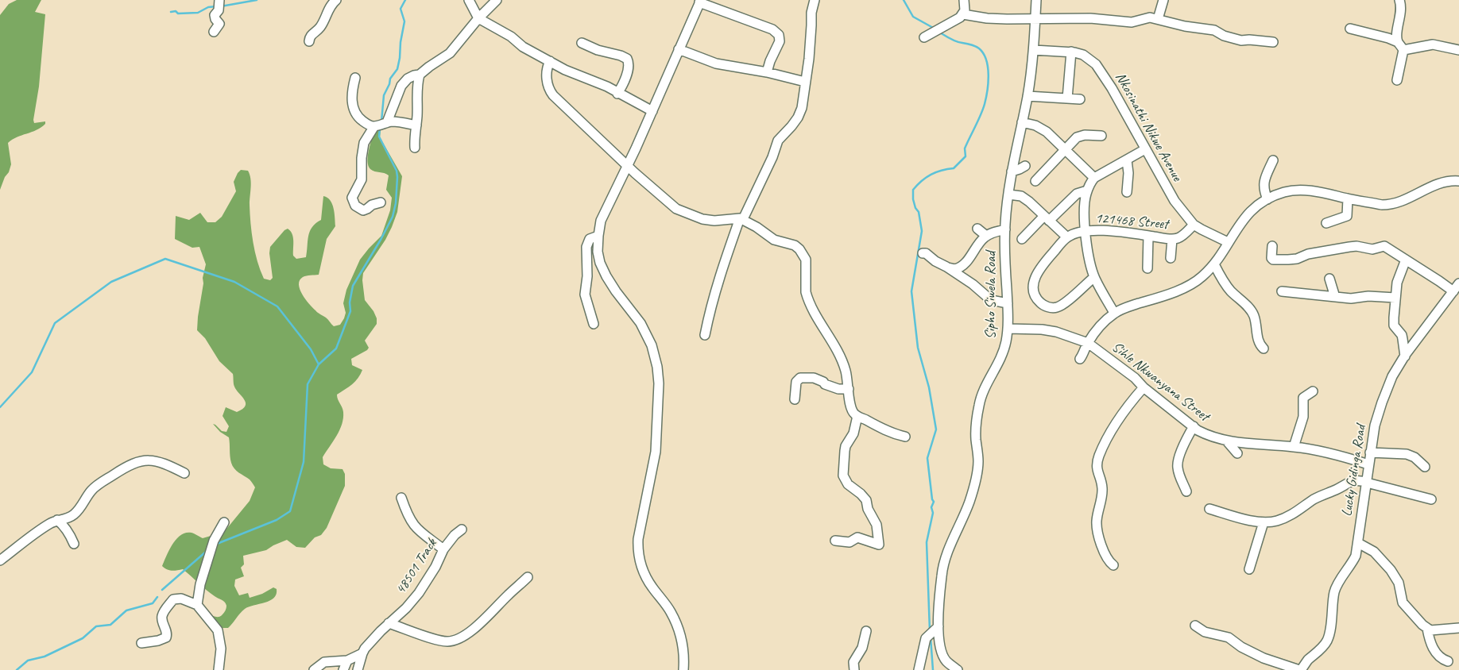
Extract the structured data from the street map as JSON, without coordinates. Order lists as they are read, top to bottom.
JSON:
{
  "streets": {
    "street": [
      "Nkosinathi Nikwe Avenue",
      "121468 Street",
      "Sipho Siwela Road",
      "Sihle Nkwanyana Street",
      "Lucky Gidinga Road",
      "48501 Track"
    ]
  },
  "crossings": [
    ["Nkosinathi Nikwe Avenue", "121468 Street"],
    ["Nkosinathi Nikwe Avenue", "Sipho Siwela Road"],
    ["Sipho Siwela Road", "Sihle Nkwanyana Street"],
    ["Sihle Nkwanyana Street", "Lucky Gidinga Road"]
  ]
}
